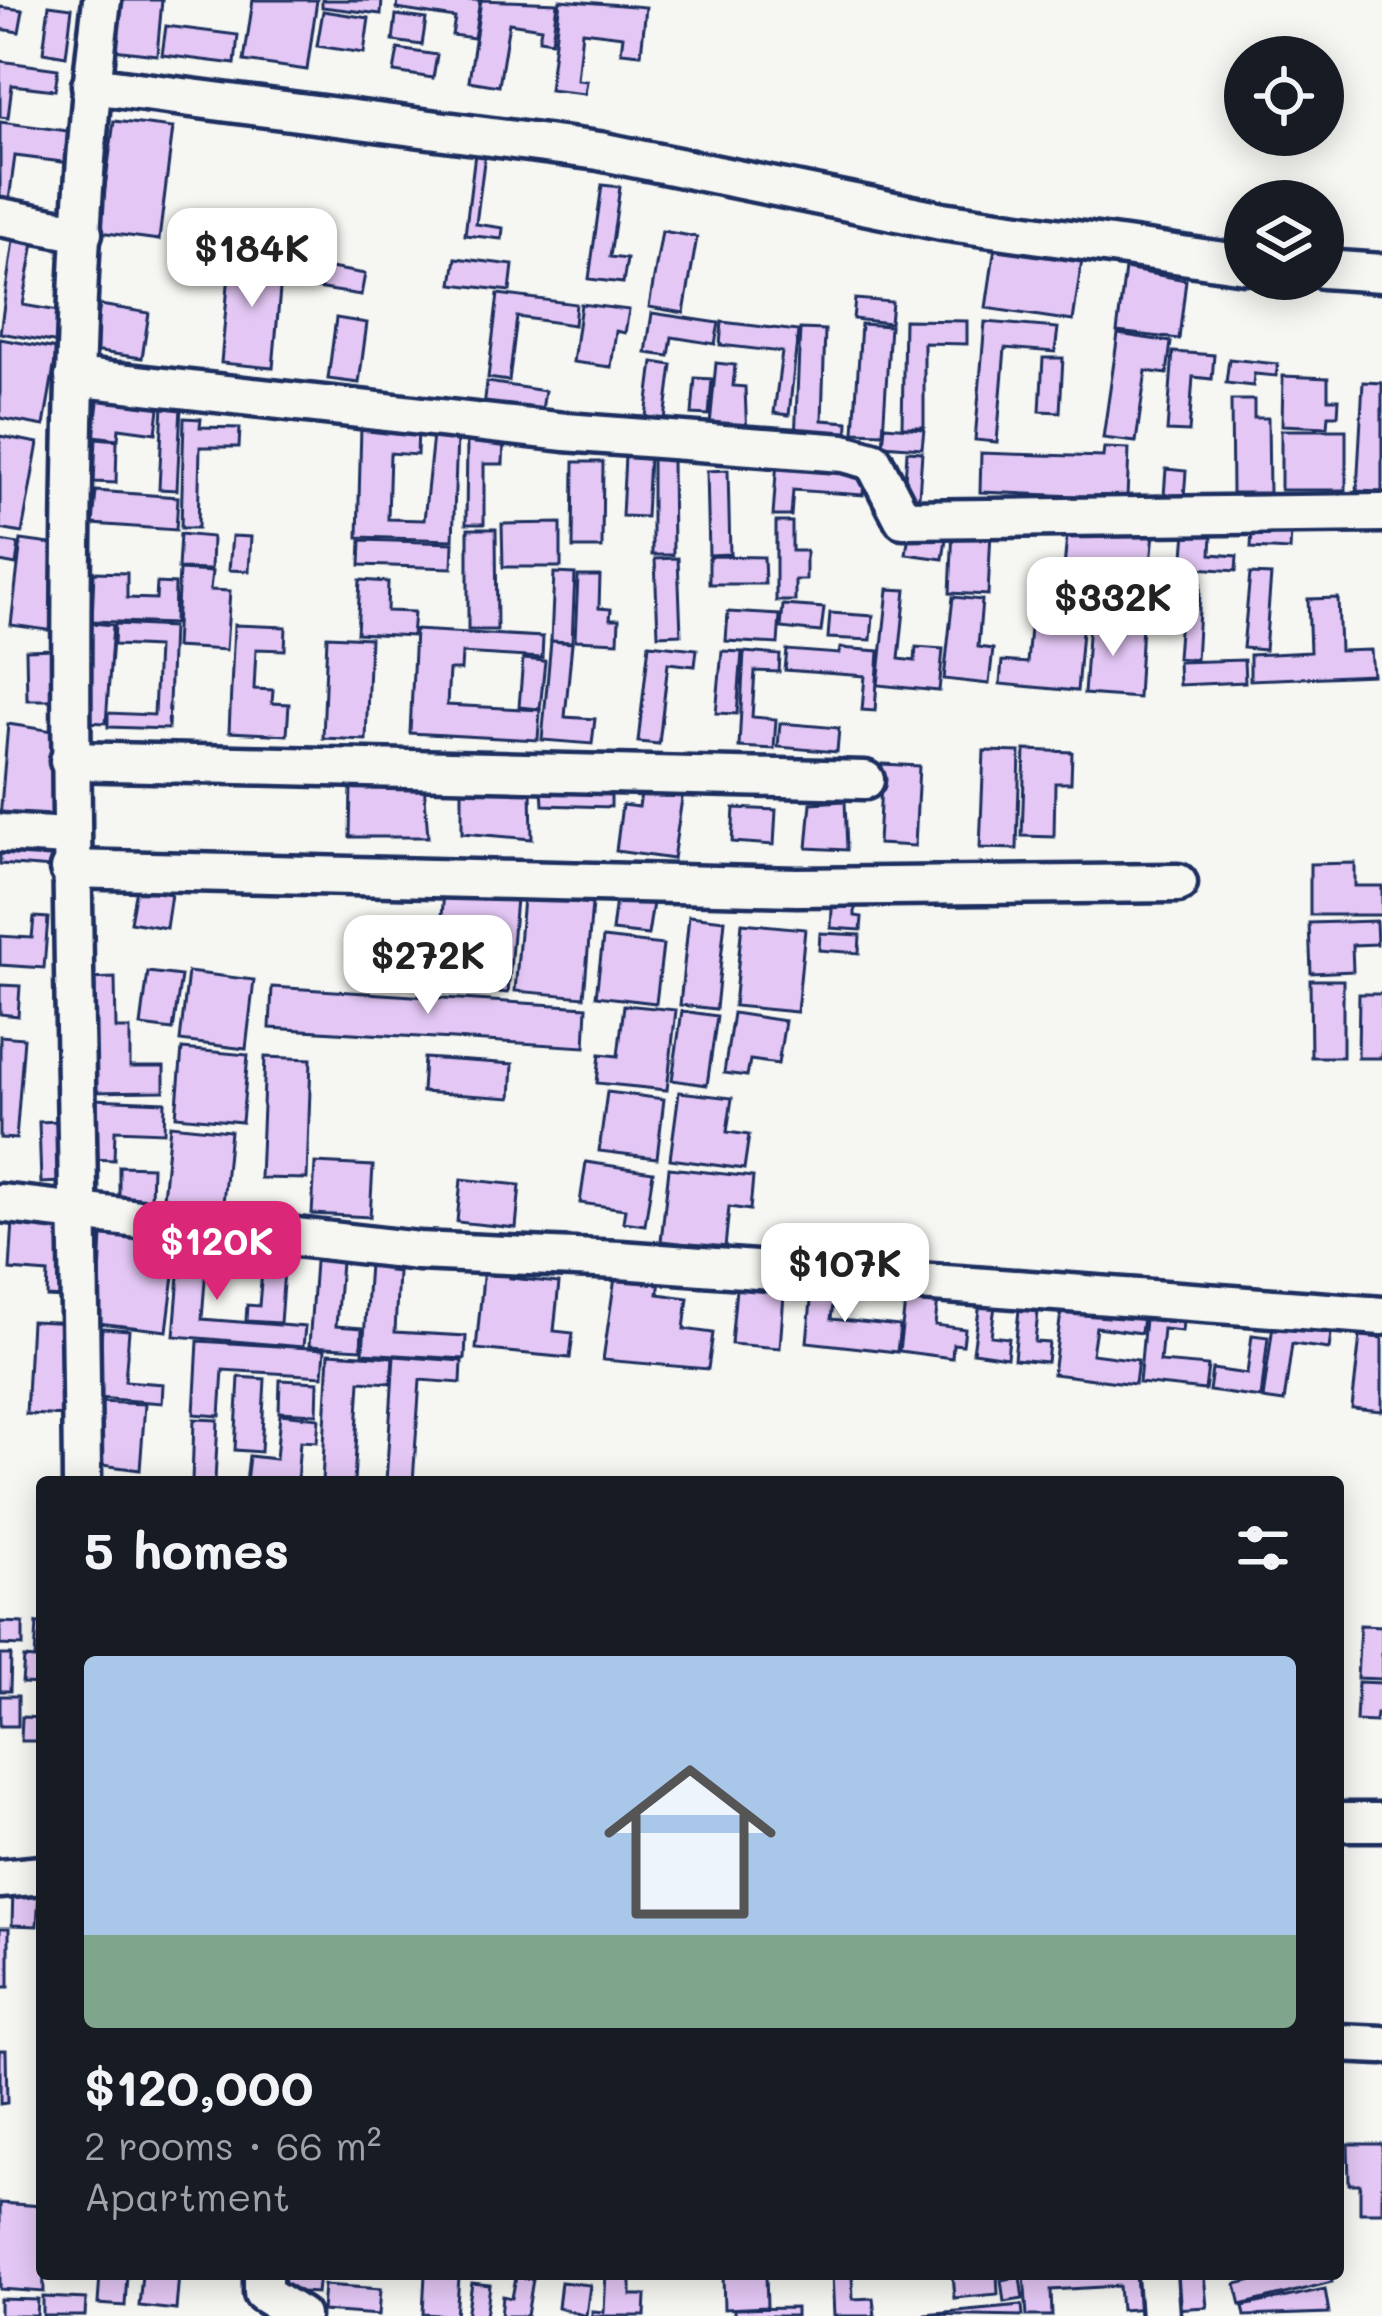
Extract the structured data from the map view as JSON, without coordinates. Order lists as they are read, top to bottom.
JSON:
{
  "page": {
    "price": [
      "$184K",
      "$332K",
      "$272K",
      "$120K",
      "$107K"
    ],
    "heading": "5 homes",
    "list": [
      {
        "name": "$120,000",
        "note": "2 rooms · 66 m² · Apartment"
      }
    ]
  }
}
